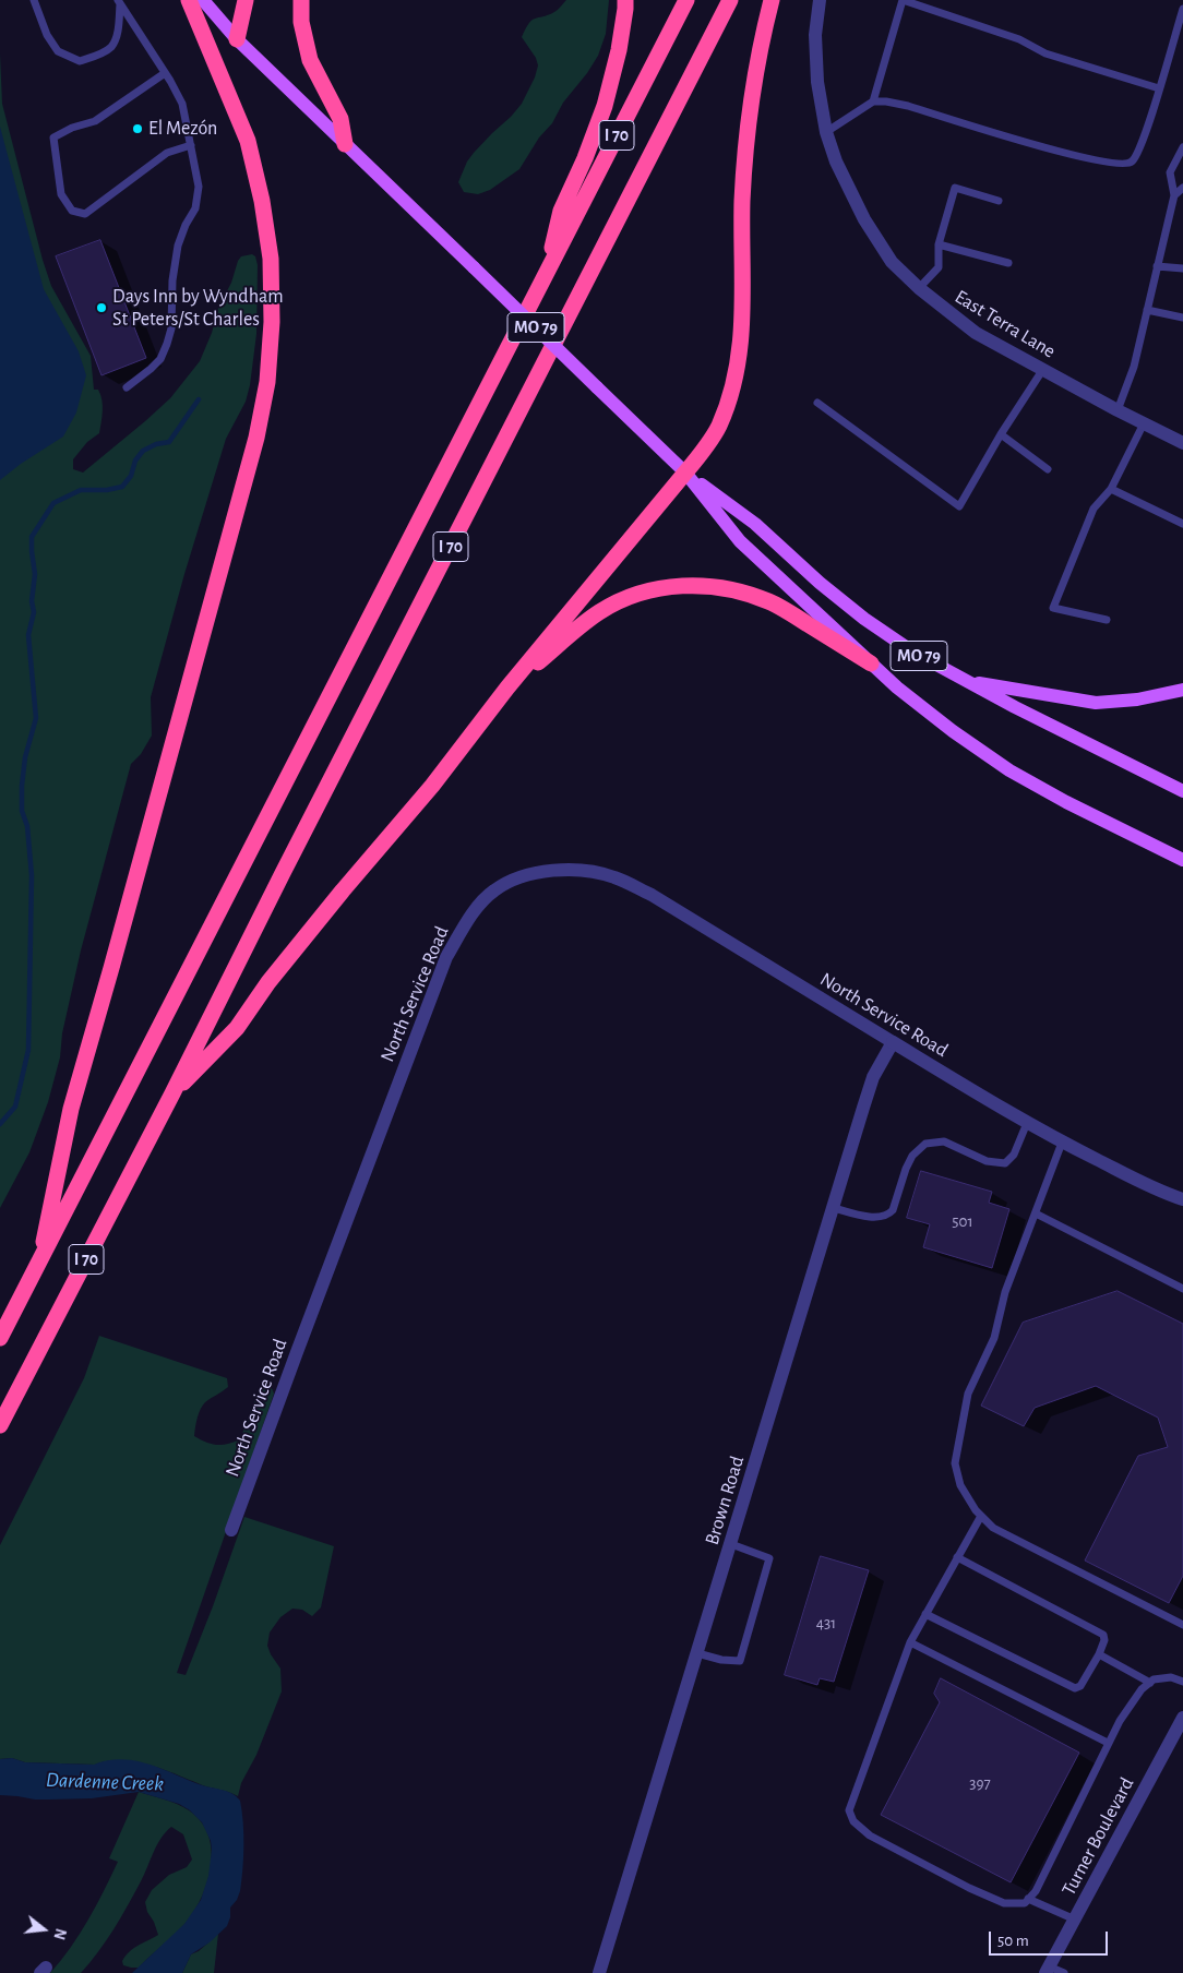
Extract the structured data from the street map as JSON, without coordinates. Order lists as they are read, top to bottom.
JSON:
{
  "streets": {
    "highway": ["I 70"],
    "main road": ["MO 79"],
    "street": [
      "East Terra Lane",
      "North Service Road",
      "Brown Road",
      "Turner Boulevard"
    ]
  },
  "crossings": [
    ["North Service Road", "Brown Road"]
  ],
  "water": ["Dardenne Creek"],
  "places": ["El Mezón", "Days Inn by Wyndham St Peters/St Charles"],
  "house_numbers": ["501", "431", "397"],
  "scale_bar": "50 m",
  "north": "right"
}
